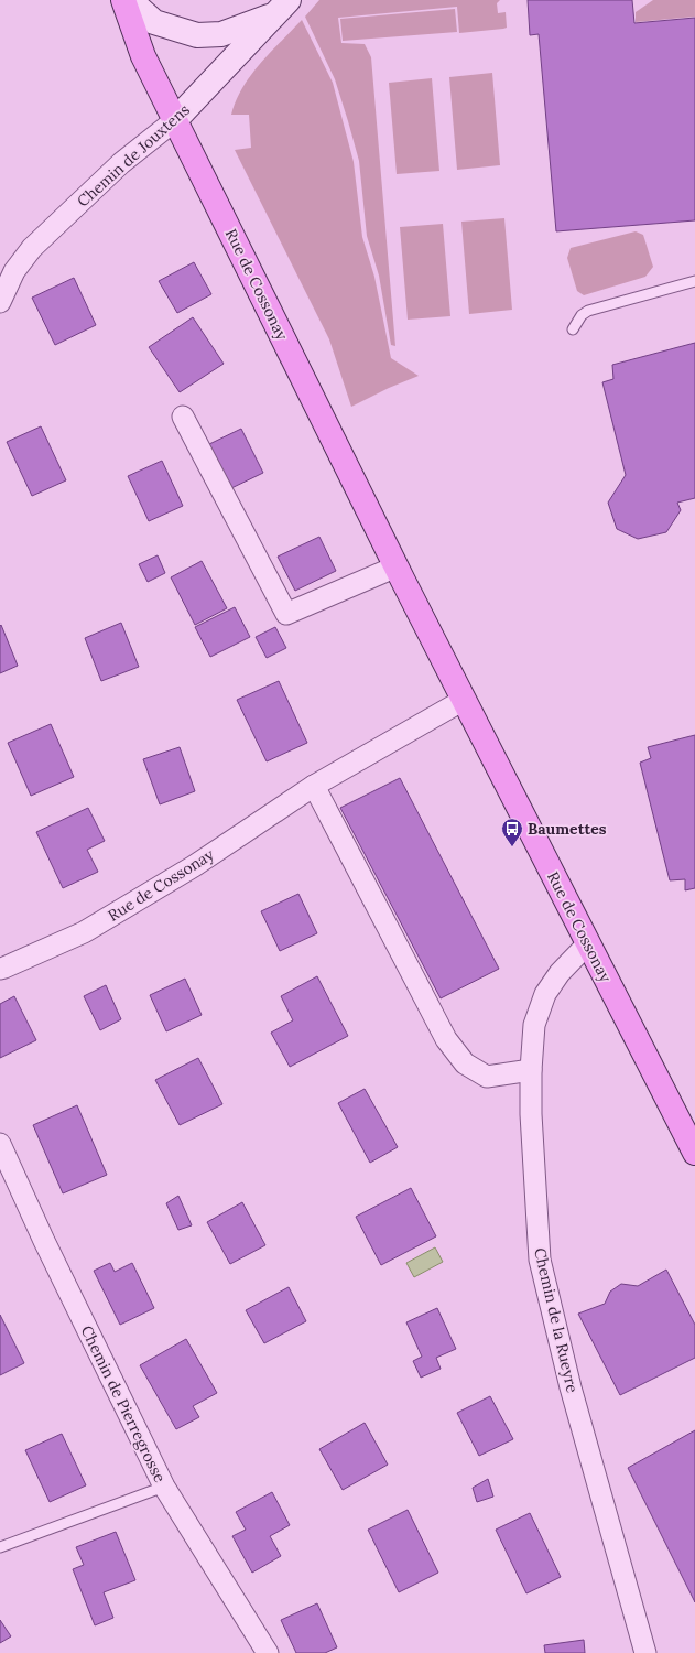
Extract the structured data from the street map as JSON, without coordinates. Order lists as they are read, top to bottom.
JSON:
{
  "streets": {
    "main road": ["Rue de Cossonay"],
    "street": ["Chemin de Jouxtens", "Chemin de la Rueyre", "Chemin de Pierregrosse"]
  },
  "crossings": [
    ["Chemin de Jouxtens", "Rue de Cossonay"],
    ["Rue de Cossonay", "Chemin de la Rueyre"]
  ],
  "places": {
    "bus stop": ["Baumettes"]
  }
}
